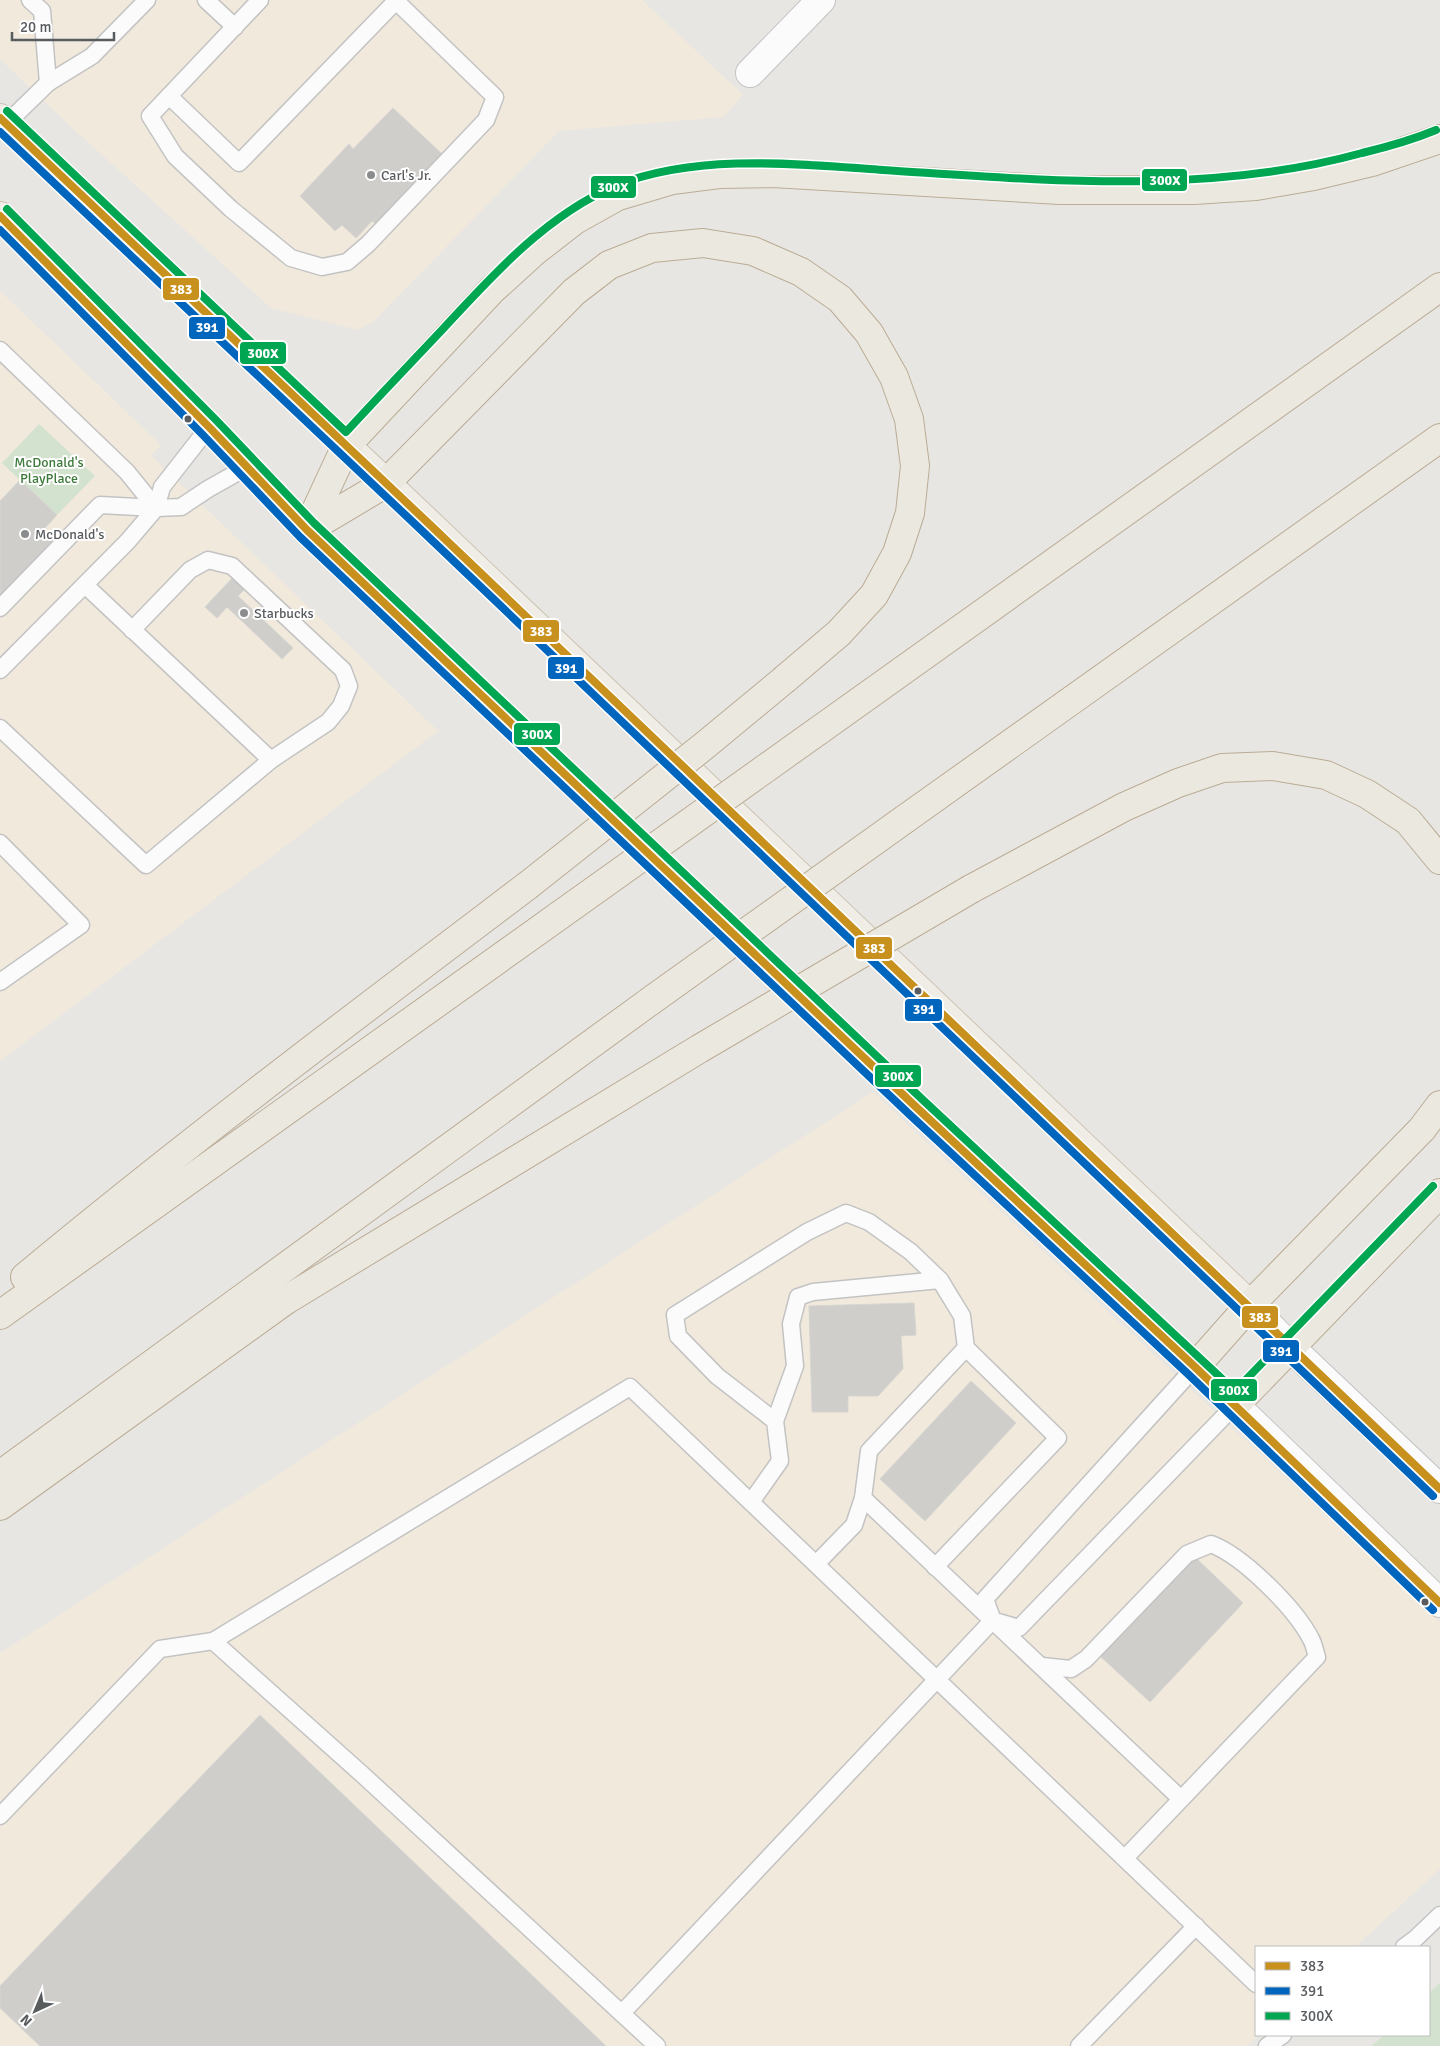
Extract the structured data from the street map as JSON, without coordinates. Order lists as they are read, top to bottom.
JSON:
{
  "parks": ["McDonald's PlayPlace"],
  "places": ["Carl's Jr.", "McDonald's", "Starbucks"],
  "lines": ["transit line 300X", "transit line 383", "transit line 391"],
  "legend": ["383", "391", "300X"],
  "scale_bar": "20 m",
  "north": "bottom left"
}
